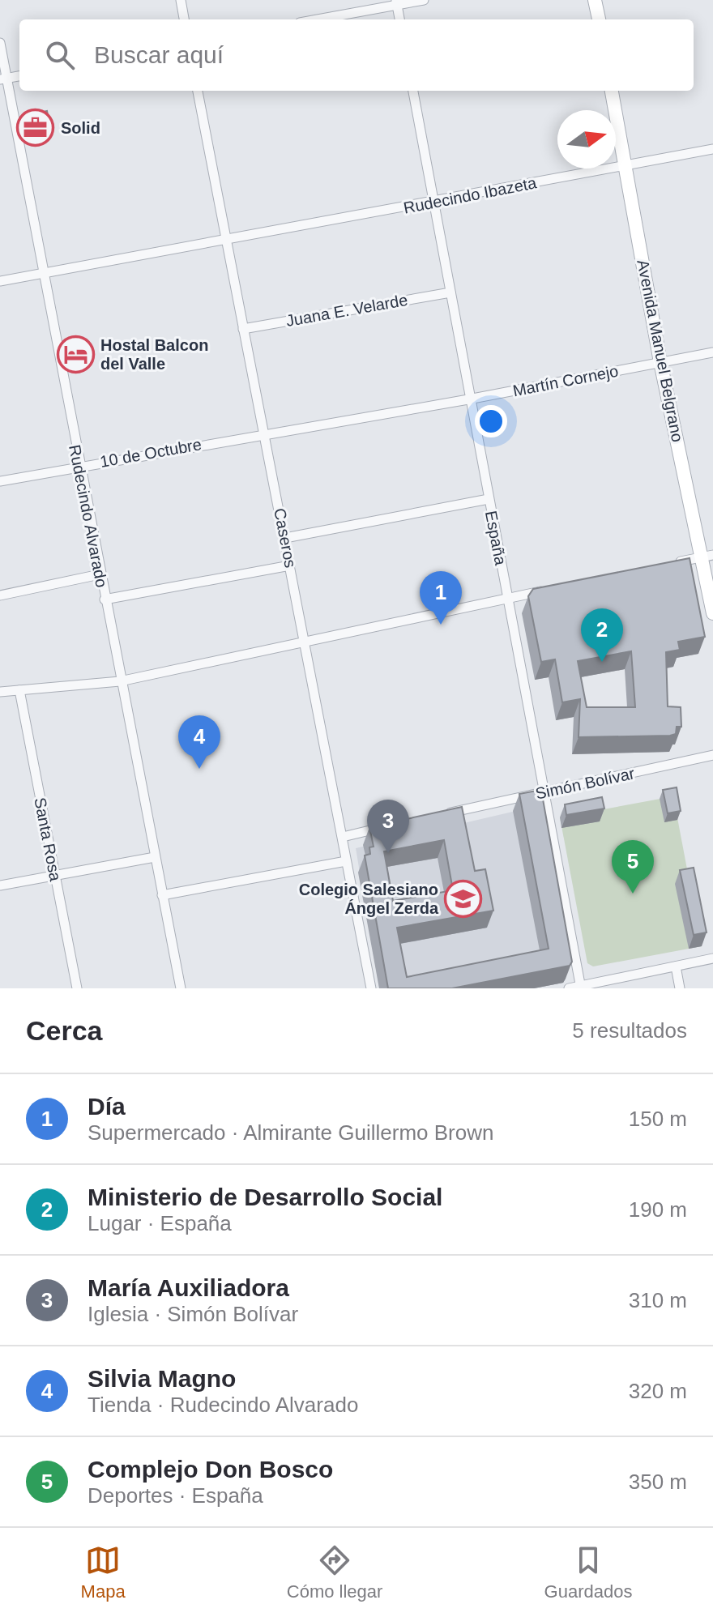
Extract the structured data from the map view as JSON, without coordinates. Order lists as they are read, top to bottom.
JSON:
{
  "streets": {
    "main road": ["Avenida Manuel Belgrano"],
    "street": [
      "Rudecindo Ibazeta",
      "Juana E. Velarde",
      "Martín Cornejo",
      "10 de Octubre",
      "Rudecindo Alvarado",
      "Caseros",
      "España",
      "Simón Bolívar",
      "Santa Rosa"
    ]
  },
  "crossings": [
    ["Rudecindo Ibazeta", "Avenida Manuel Belgrano"],
    ["Rudecindo Ibazeta", "Rudecindo Alvarado"],
    ["Rudecindo Ibazeta", "Caseros"],
    ["Rudecindo Ibazeta", "España"],
    ["Juana E. Velarde", "Caseros"],
    ["Juana E. Velarde", "España"],
    ["Avenida Manuel Belgrano", "Martín Cornejo"],
    ["Martín Cornejo", "10 de Octubre"],
    ["Martín Cornejo", "Caseros"],
    ["Martín Cornejo", "España"],
    ["10 de Octubre", "Rudecindo Alvarado"],
    ["10 de Octubre", "Caseros"],
    ["España", "Simón Bolívar"]
  ],
  "places": {
    "office": ["Solid"],
    "hotel": ["Hostal Balcon del Valle"],
    "school or university": ["Colegio Salesiano Ángel Zerda"]
  },
  "north": "right",
  "page": {
    "search": "Buscar aquí",
    "pins": [
      "1",
      "2",
      "4",
      "3",
      "5"
    ],
    "heading": ["Cerca", "5 resultados"],
    "list": [
      {
        "mark": "1",
        "name": "Día",
        "note": "Supermercado · Almirante Guillermo Brown",
        "value": "150 m"
      },
      {
        "mark": "2",
        "name": "Ministerio de Desarrollo Social",
        "note": "Lugar · España",
        "value": "190 m"
      },
      {
        "mark": "3",
        "name": "María Auxiliadora",
        "note": "Iglesia · Simón Bolívar",
        "value": "310 m"
      },
      {
        "mark": "4",
        "name": "Silvia Magno",
        "note": "Tienda · Rudecindo Alvarado",
        "value": "320 m"
      },
      {
        "mark": "5",
        "name": "Complejo Don Bosco",
        "note": "Deportes · España",
        "value": "350 m"
      }
    ],
    "nav": ["Mapa", "Cómo llegar", "Guardados"]
  }
}
